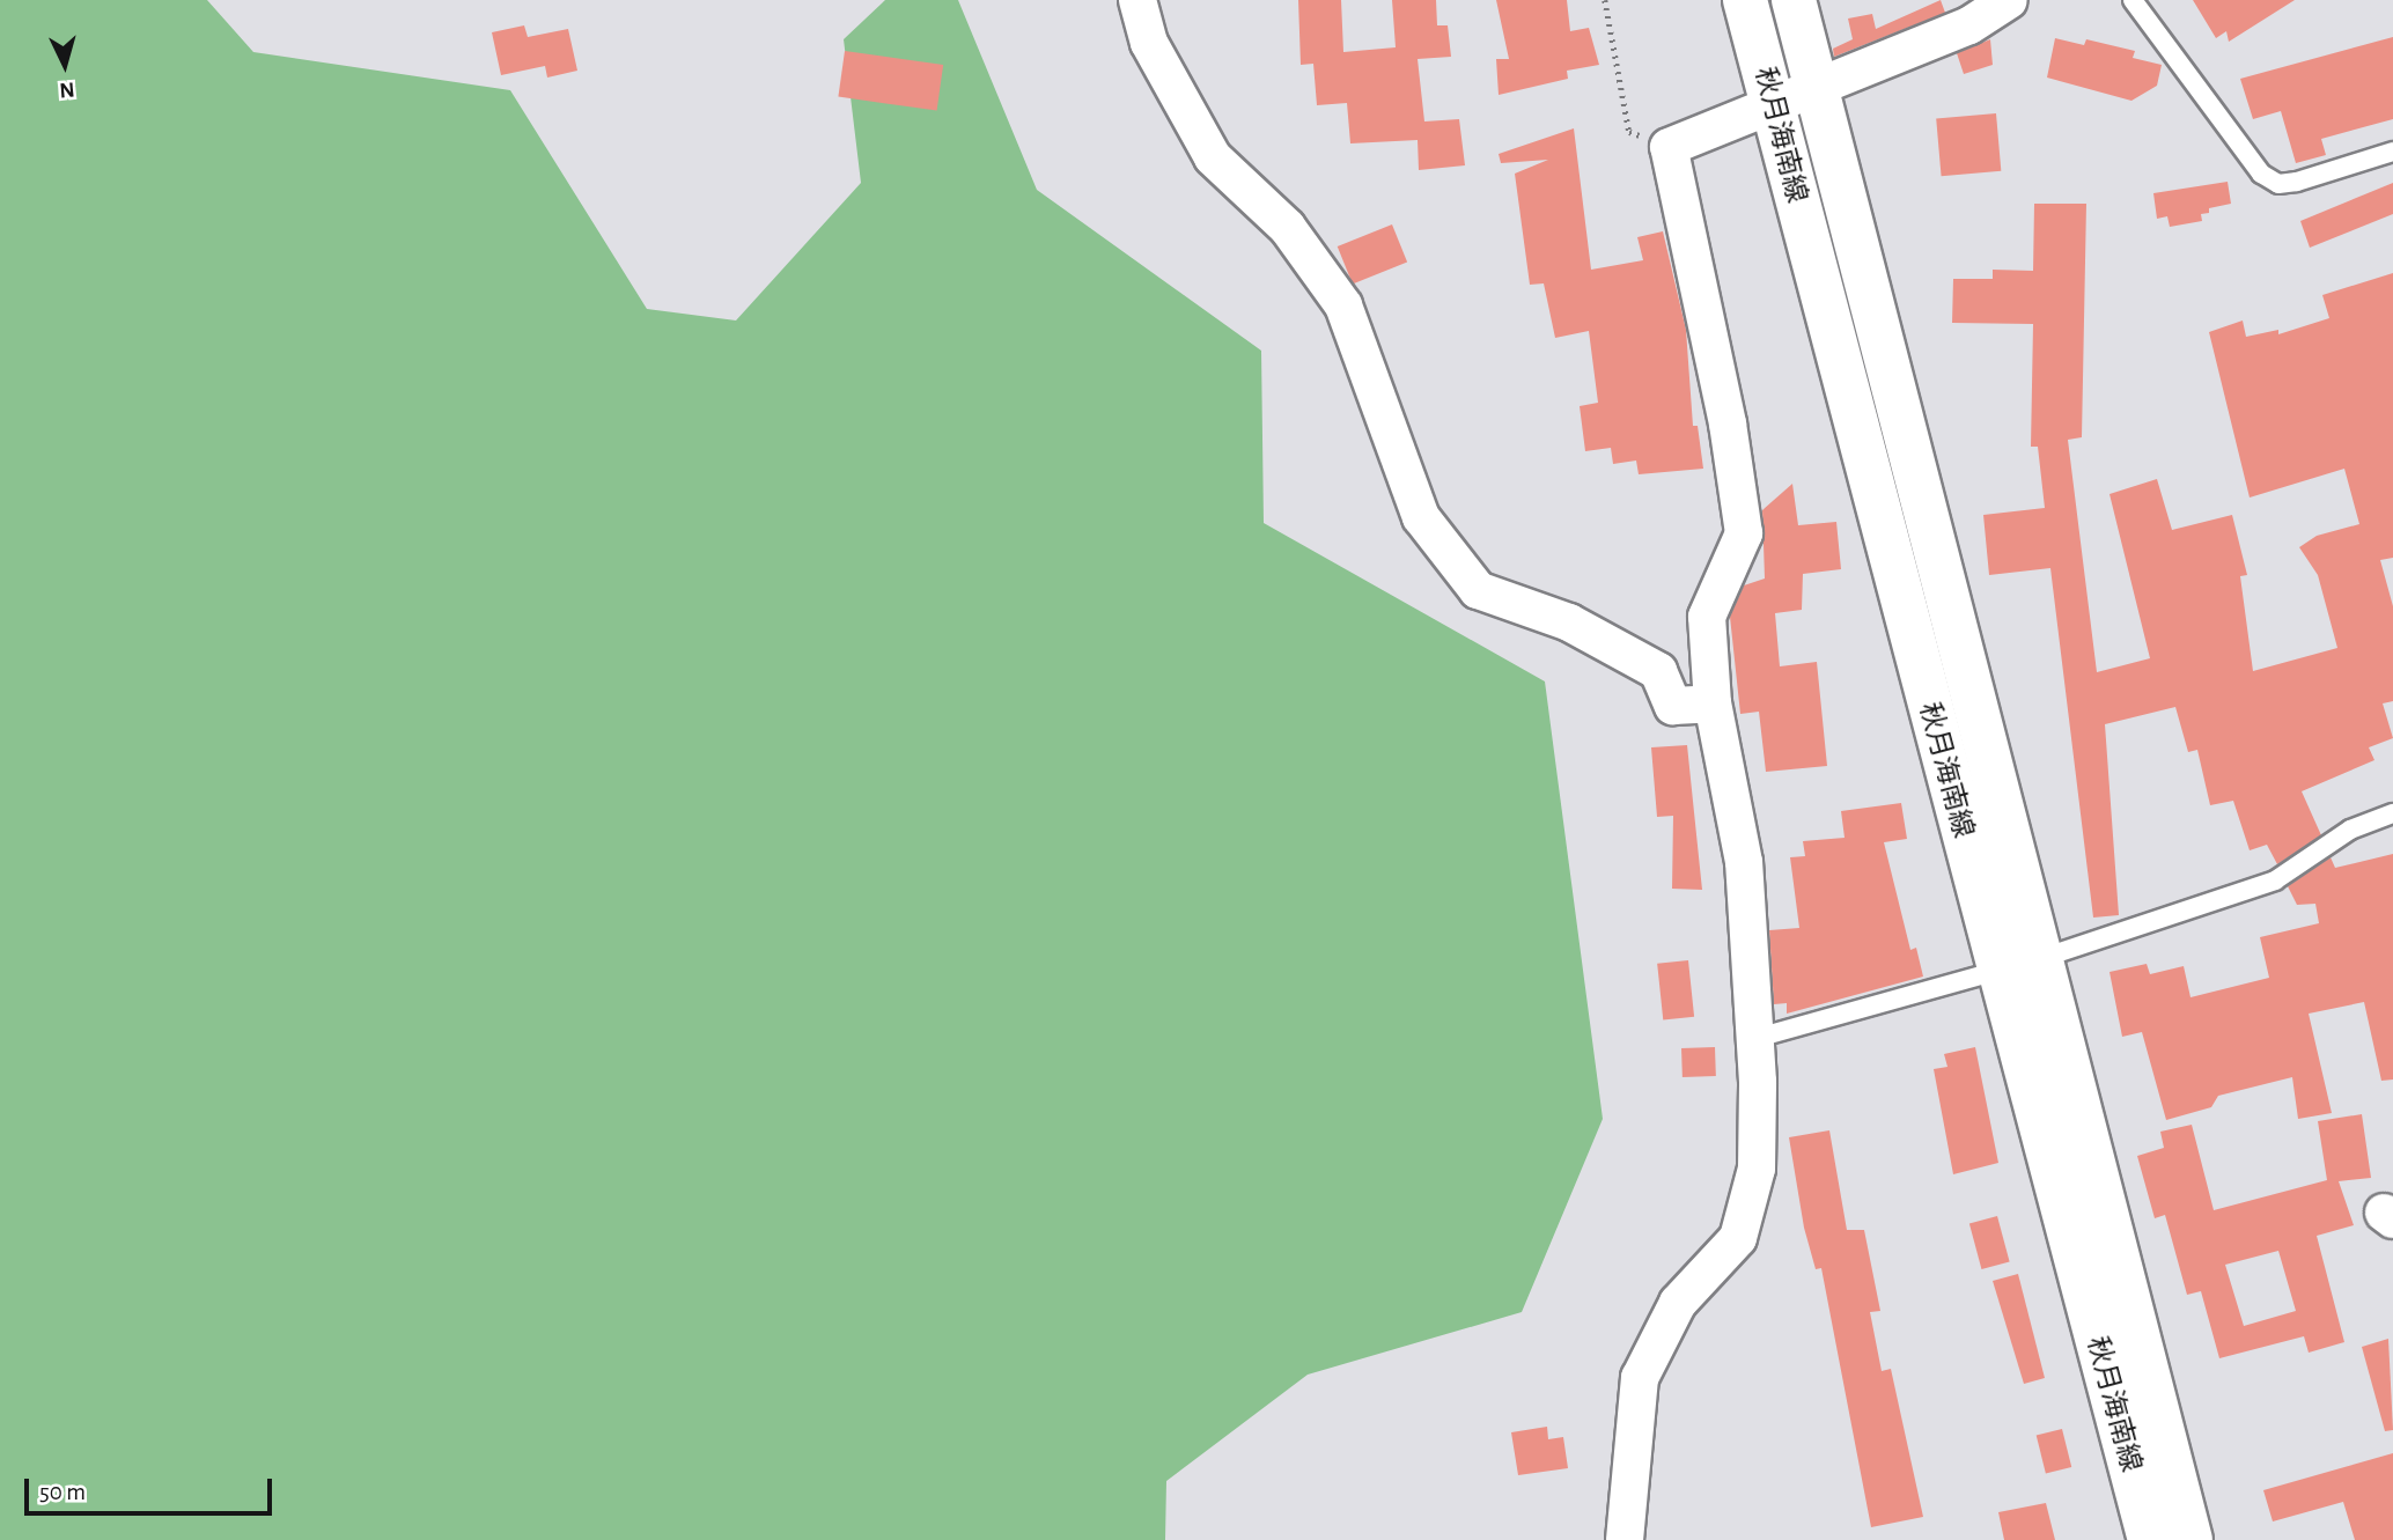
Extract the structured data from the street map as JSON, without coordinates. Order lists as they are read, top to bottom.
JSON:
{
  "streets": {
    "main road": ["秋月海南線"]
  },
  "scale_bar": "50 m",
  "north": "bottom"
}
